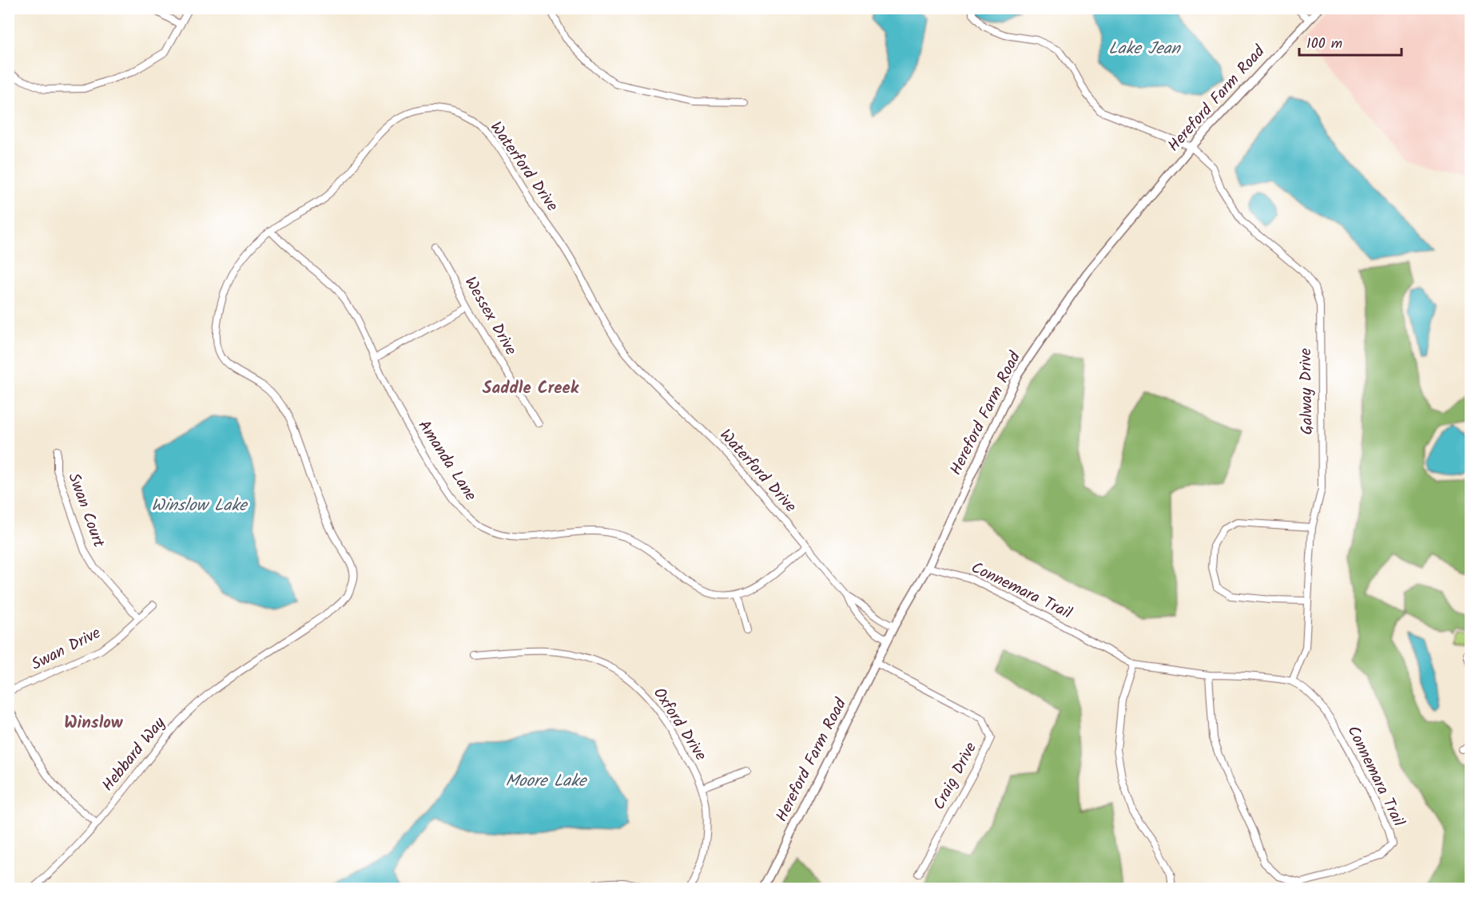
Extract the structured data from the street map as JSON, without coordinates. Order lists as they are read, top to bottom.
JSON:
{
  "streets": {
    "street": [
      "Hereford Farm Road",
      "Waterford Drive",
      "Wessex Drive",
      "Galway Drive",
      "Amanda Lane",
      "Swan Court",
      "Connemara Trail",
      "Swan Drive",
      "Oxford Drive",
      "Hebbard Way",
      "Craig Drive"
    ]
  },
  "crossings": [
    ["Hereford Farm Road", "Waterford Drive"],
    ["Hereford Farm Road", "Galway Drive"],
    ["Hereford Farm Road", "Connemara Trail"],
    ["Hereford Farm Road", "Craig Drive"],
    ["Waterford Drive", "Amanda Lane"],
    ["Waterford Drive", "Hebbard Way"],
    ["Galway Drive", "Connemara Trail"],
    ["Swan Court", "Swan Drive"]
  ],
  "districts": ["Saddle Creek", "Winslow"],
  "water": ["Lake Jean", "Winslow Lake", "Moore Lake"],
  "scale_bar": "100 m"
}
